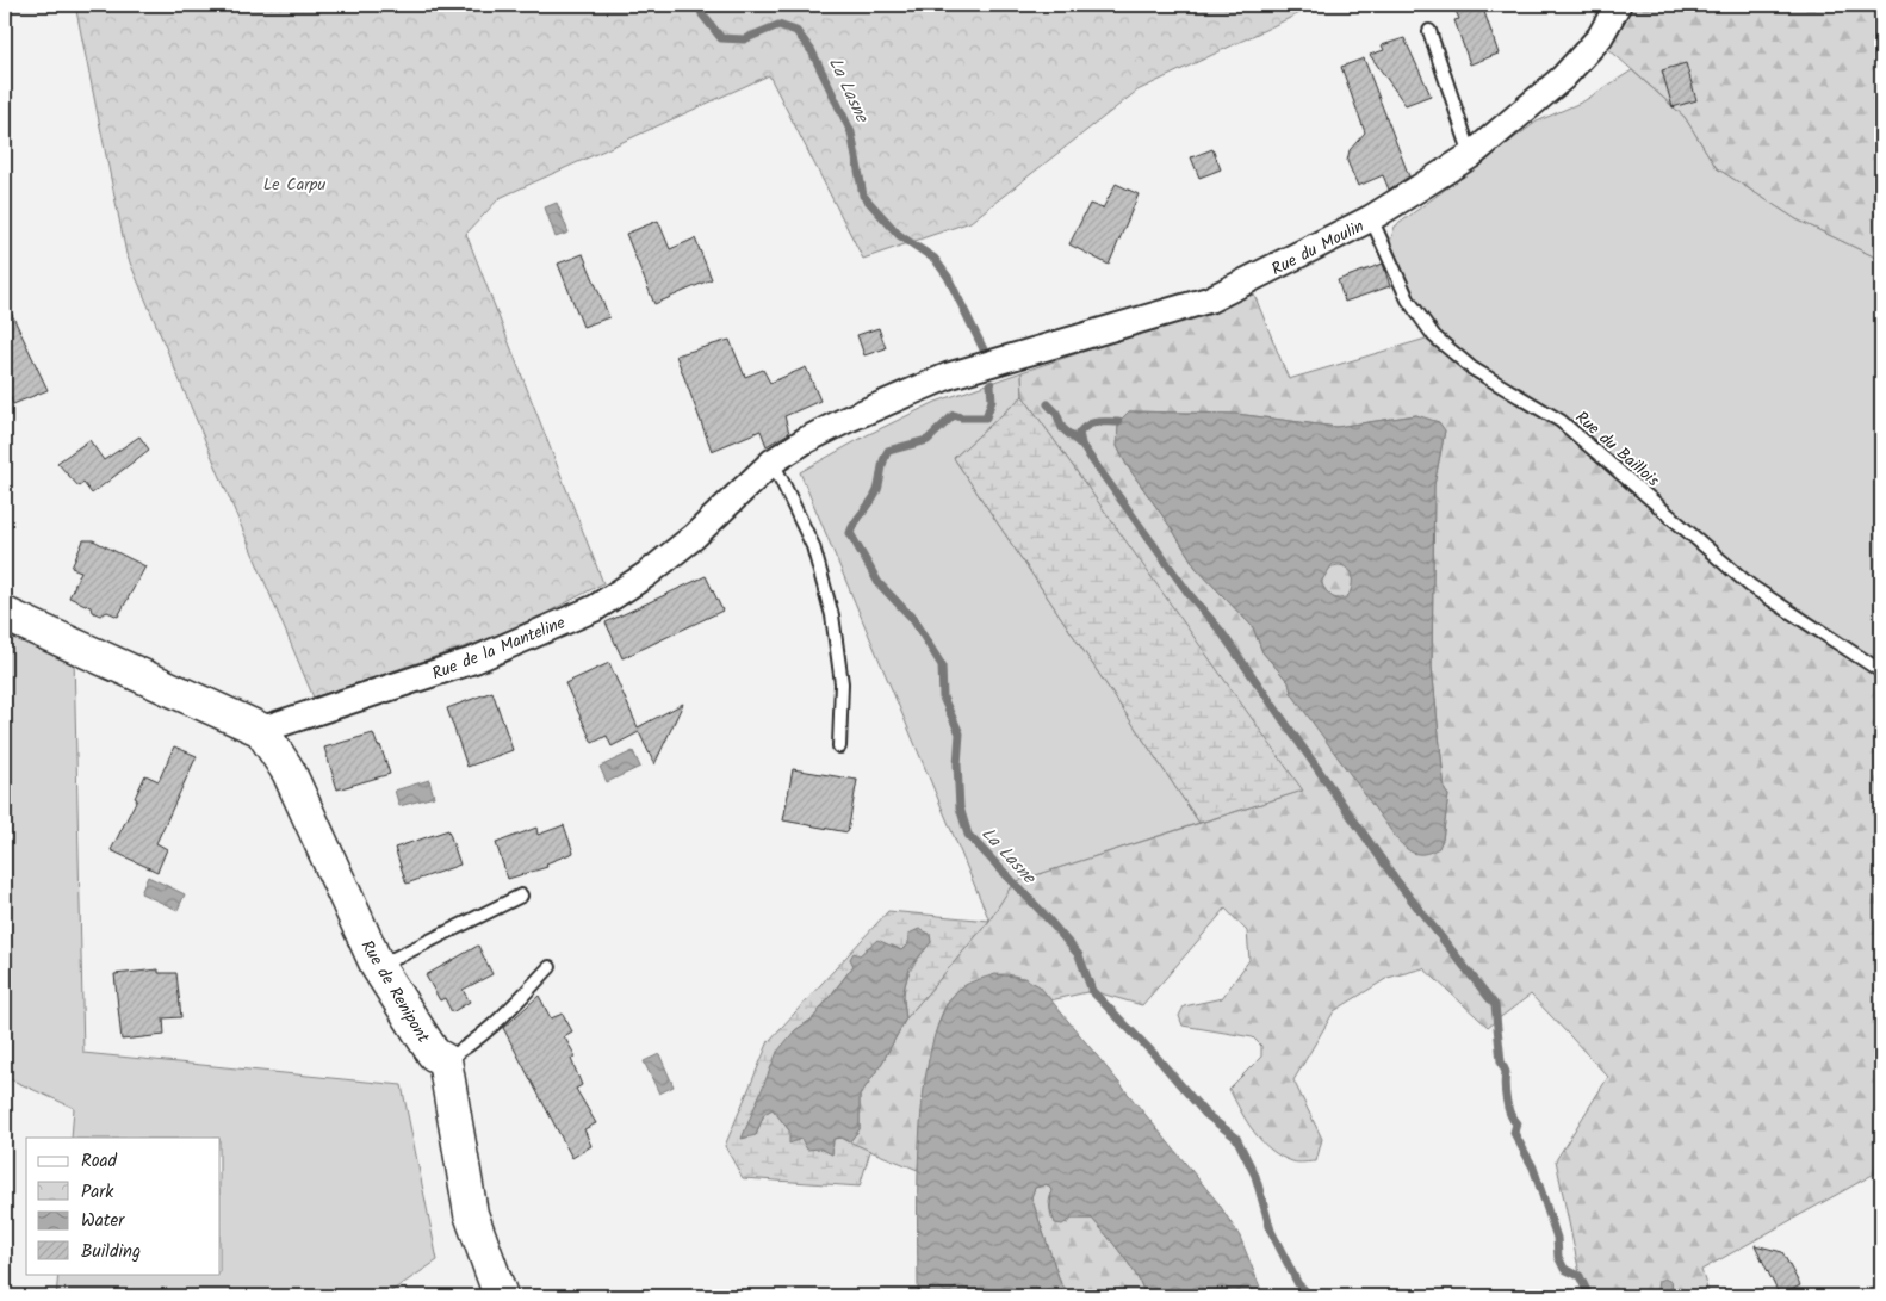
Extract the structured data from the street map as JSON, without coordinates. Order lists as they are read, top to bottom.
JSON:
{
  "streets": {
    "street": ["Rue du Moulin", "Rue de la Manteline", "Rue de Renipont"],
    "lane": ["Rue du Baillois"]
  },
  "crossings": [
    ["Rue du Moulin", "Rue du Baillois"],
    ["Rue du Moulin", "Rue de la Manteline"],
    ["Rue de la Manteline", "Rue de Renipont"]
  ],
  "water": ["La Lasne"],
  "parks": ["Le Carpu"],
  "legend": [
    "Road",
    "Park",
    "Water",
    "Building"
  ]
}
